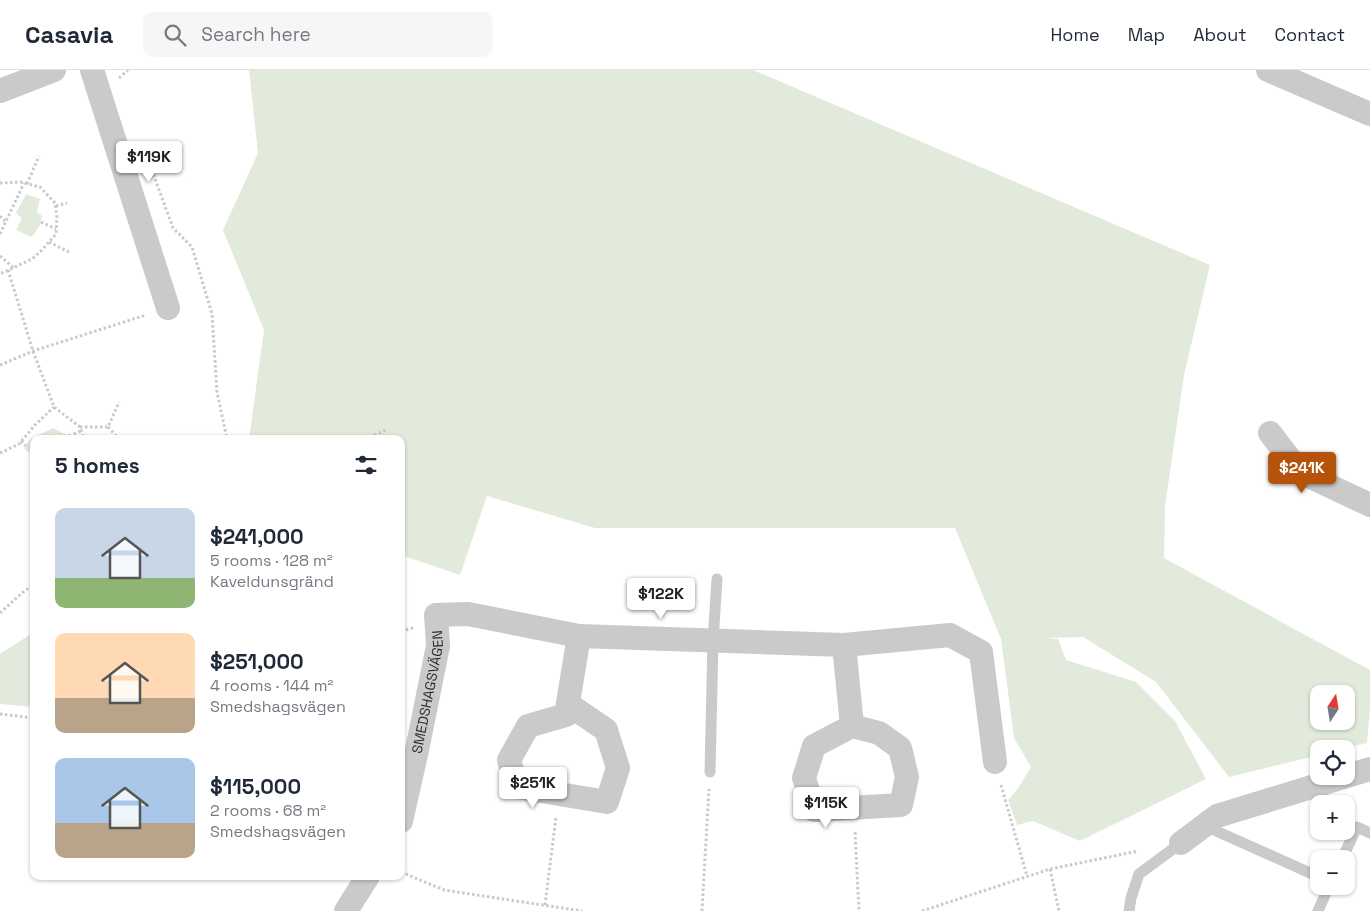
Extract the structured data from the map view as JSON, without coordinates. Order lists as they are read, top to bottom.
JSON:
{
  "streets": {
    "street": ["SMEDSHAGSVÄGEN"]
  },
  "north": "top",
  "page": {
    "header": "Casavia",
    "search": "Search here",
    "nav": [
      "Home",
      "Map",
      "About",
      "Contact"
    ],
    "price": [
      "$119K",
      "$241K",
      "$122K",
      "$251K",
      "$115K"
    ],
    "heading": "5 homes",
    "list": [
      {
        "name": "$241,000",
        "note": "5 rooms · 128 m² · Kaveldunsgränd"
      },
      {
        "name": "$251,000",
        "note": "4 rooms · 144 m² · Smedshagsvägen"
      },
      {
        "name": "$115,000",
        "note": "2 rooms · 68 m² · Smedshagsvägen"
      }
    ],
    "map_buttons": ["+", "−"]
  }
}
